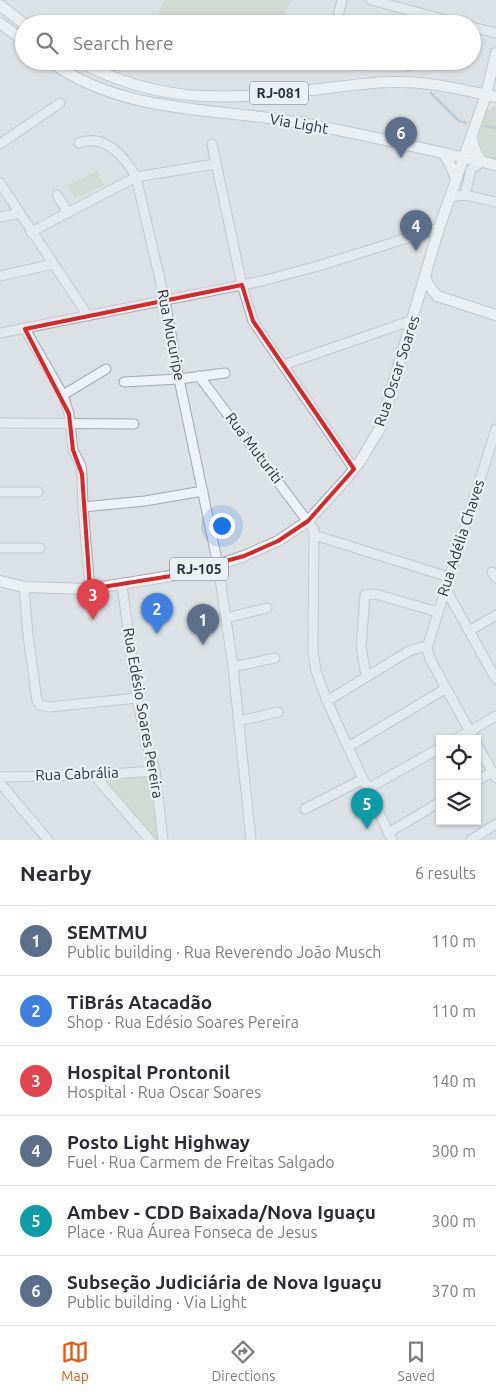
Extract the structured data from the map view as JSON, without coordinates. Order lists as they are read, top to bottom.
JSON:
{
  "streets": {
    "main road": [
      "RJ-081",
      "Via Light",
      "Rua Oscar Soares",
      "RJ-105"
    ],
    "street": [
      "Rua Mucuripe",
      "Rua Muturiti",
      "Rua Adélia Chaves",
      "Rua Edésio Soares Pereira",
      "Rua Cabrália"
    ]
  },
  "crossings": [
    ["Via Light", "Rua Oscar Soares"],
    ["Rua Mucuripe", "Rua Oscar Soares"],
    ["Rua Oscar Soares", "Rua Muturiti"],
    ["Rua Oscar Soares", "Rua Edésio Soares Pereira"],
    ["Rua Edésio Soares Pereira", "Rua Cabrália"]
  ],
  "page": {
    "search": "Search here",
    "pins": [
      "6",
      "4",
      "3",
      "2",
      "1",
      "5"
    ],
    "heading": ["Nearby", "6 results"],
    "list": [
      {
        "mark": "1",
        "name": "SEMTMU",
        "note": "Public building · Rua Reverendo João Musch",
        "value": "110 m"
      },
      {
        "mark": "2",
        "name": "TiBrás Atacadão",
        "note": "Shop · Rua Edésio Soares Pereira",
        "value": "110 m"
      },
      {
        "mark": "3",
        "name": "Hospital Prontonil",
        "note": "Hospital · Rua Oscar Soares",
        "value": "140 m"
      },
      {
        "mark": "4",
        "name": "Posto Light Highway",
        "note": "Fuel · Rua Carmem de Freitas Salgado",
        "value": "300 m"
      },
      {
        "mark": "5",
        "name": "Ambev - CDD Baixada/Nova Iguaçu",
        "note": "Place · Rua Áurea Fonseca de Jesus",
        "value": "300 m"
      },
      {
        "mark": "6",
        "name": "Subseção Judiciária de Nova Iguaçu",
        "note": "Public building · Via Light",
        "value": "370 m"
      }
    ],
    "nav": ["Map", "Directions", "Saved"]
  }
}
